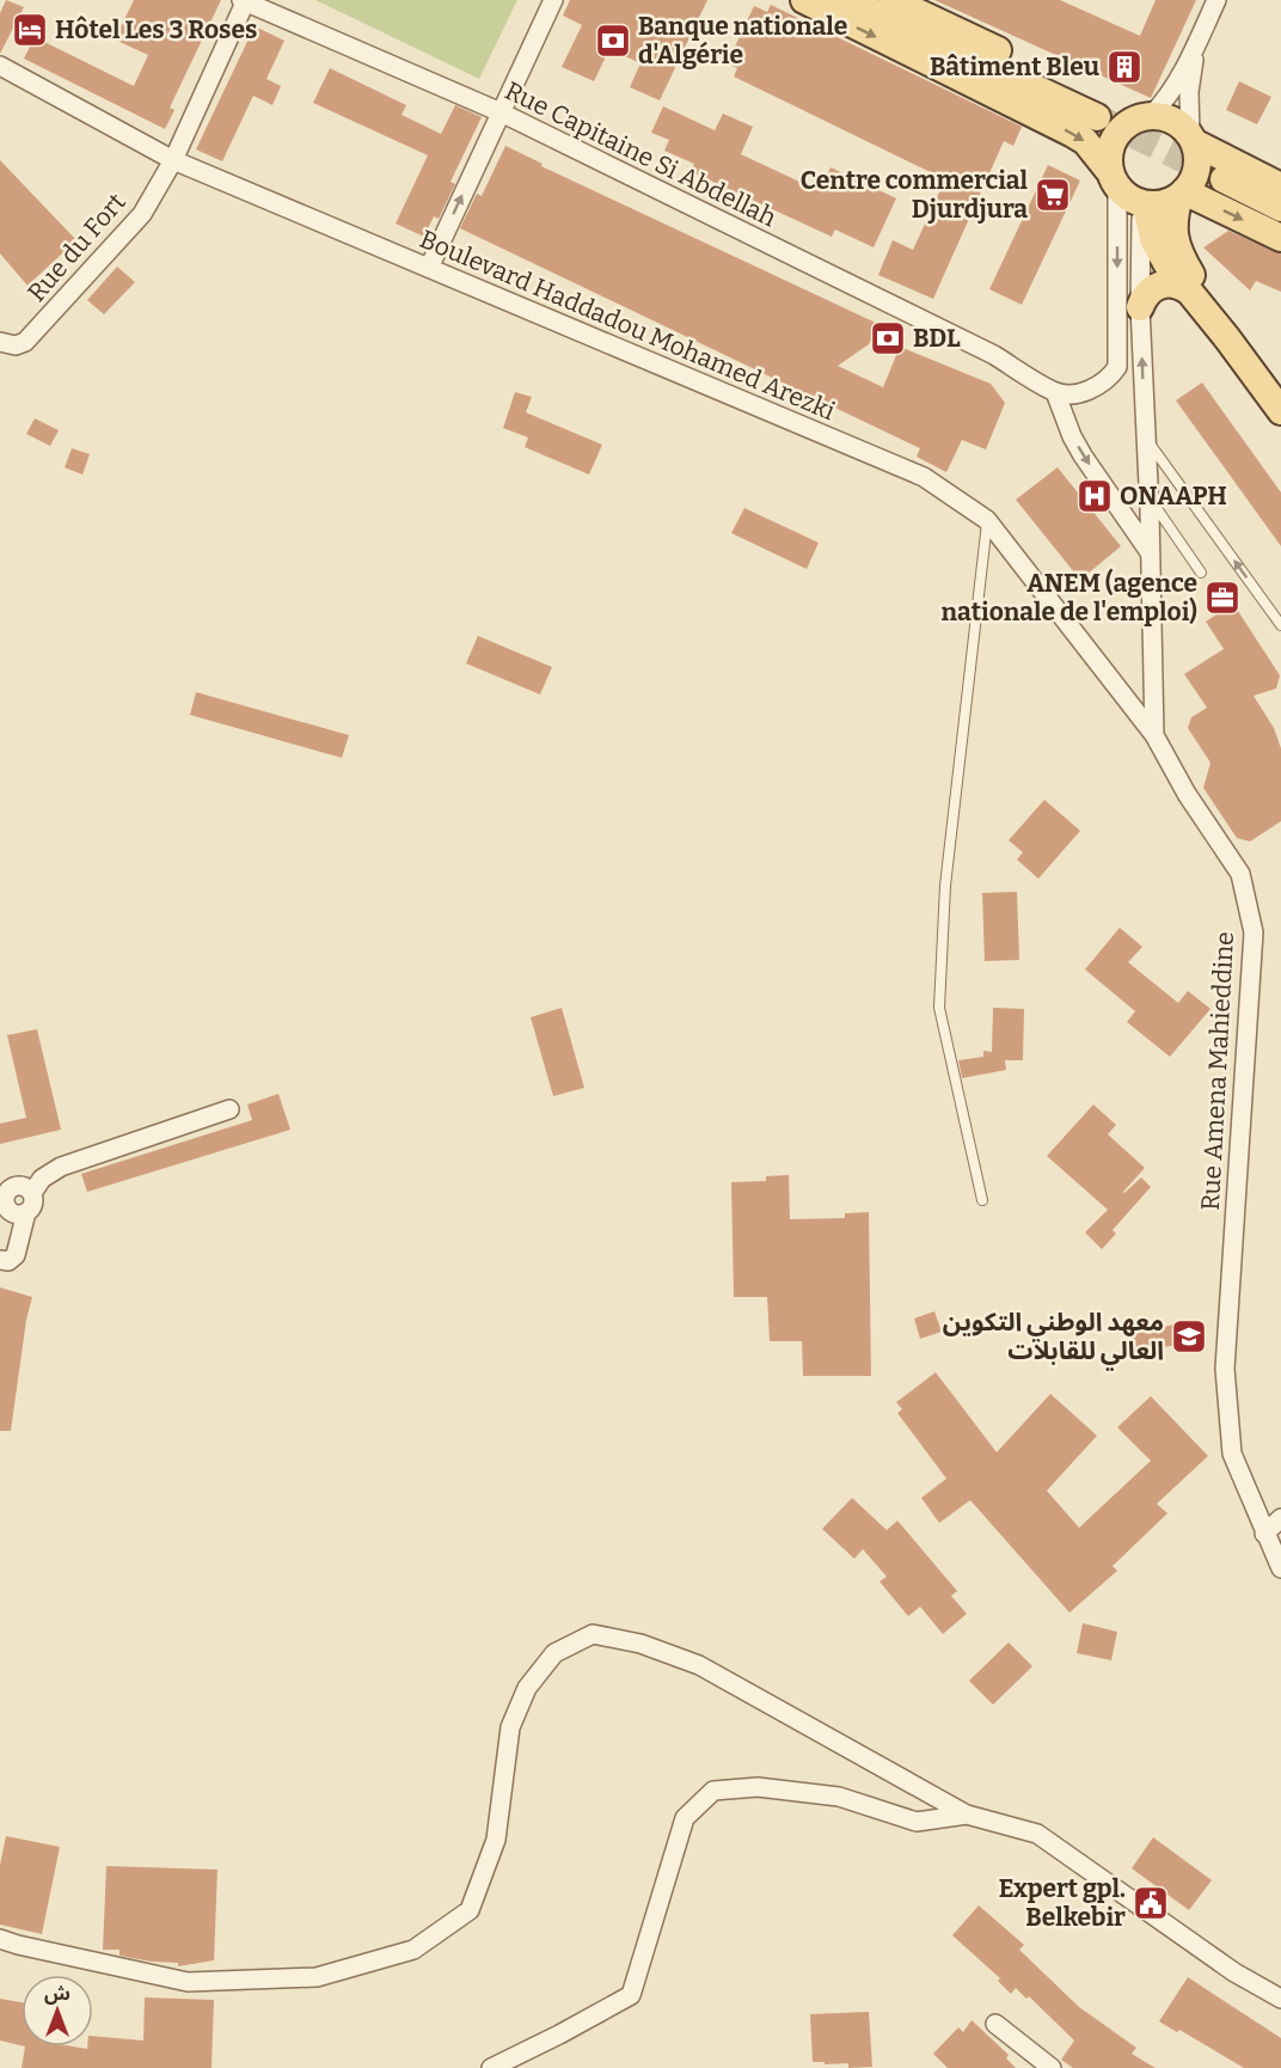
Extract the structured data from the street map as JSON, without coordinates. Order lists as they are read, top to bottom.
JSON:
{
  "streets": {
    "street": [
      "Rue Capitaine Si Abdellah",
      "Rue du Fort",
      "Boulevard Haddadou Mohamed Arezki",
      "Rue Amena Mahieddine"
    ]
  },
  "crossings": [
    ["Rue Capitaine Si Abdellah", "Rue du Fort"],
    ["Rue du Fort", "Boulevard Haddadou Mohamed Arezki"],
    ["Boulevard Haddadou Mohamed Arezki", "Rue Amena Mahieddine"]
  ],
  "places": {
    "hotel": ["Hôtel Les 3 Roses"],
    "bank": ["Banque nationale d'Algérie", "BDL"],
    "building": ["Bâtiment Bleu"],
    "supermarket": ["Centre commercial Djurdjura"],
    "hospital": ["ONAAPH"],
    "office": ["ANEM (agence nationale de l'emploi)"],
    "school or university": ["معهد الوطني التكوين العالي للقابلات"],
    "public building": ["Expert gpl. Belkebir"]
  },
  "north": "top"
}
